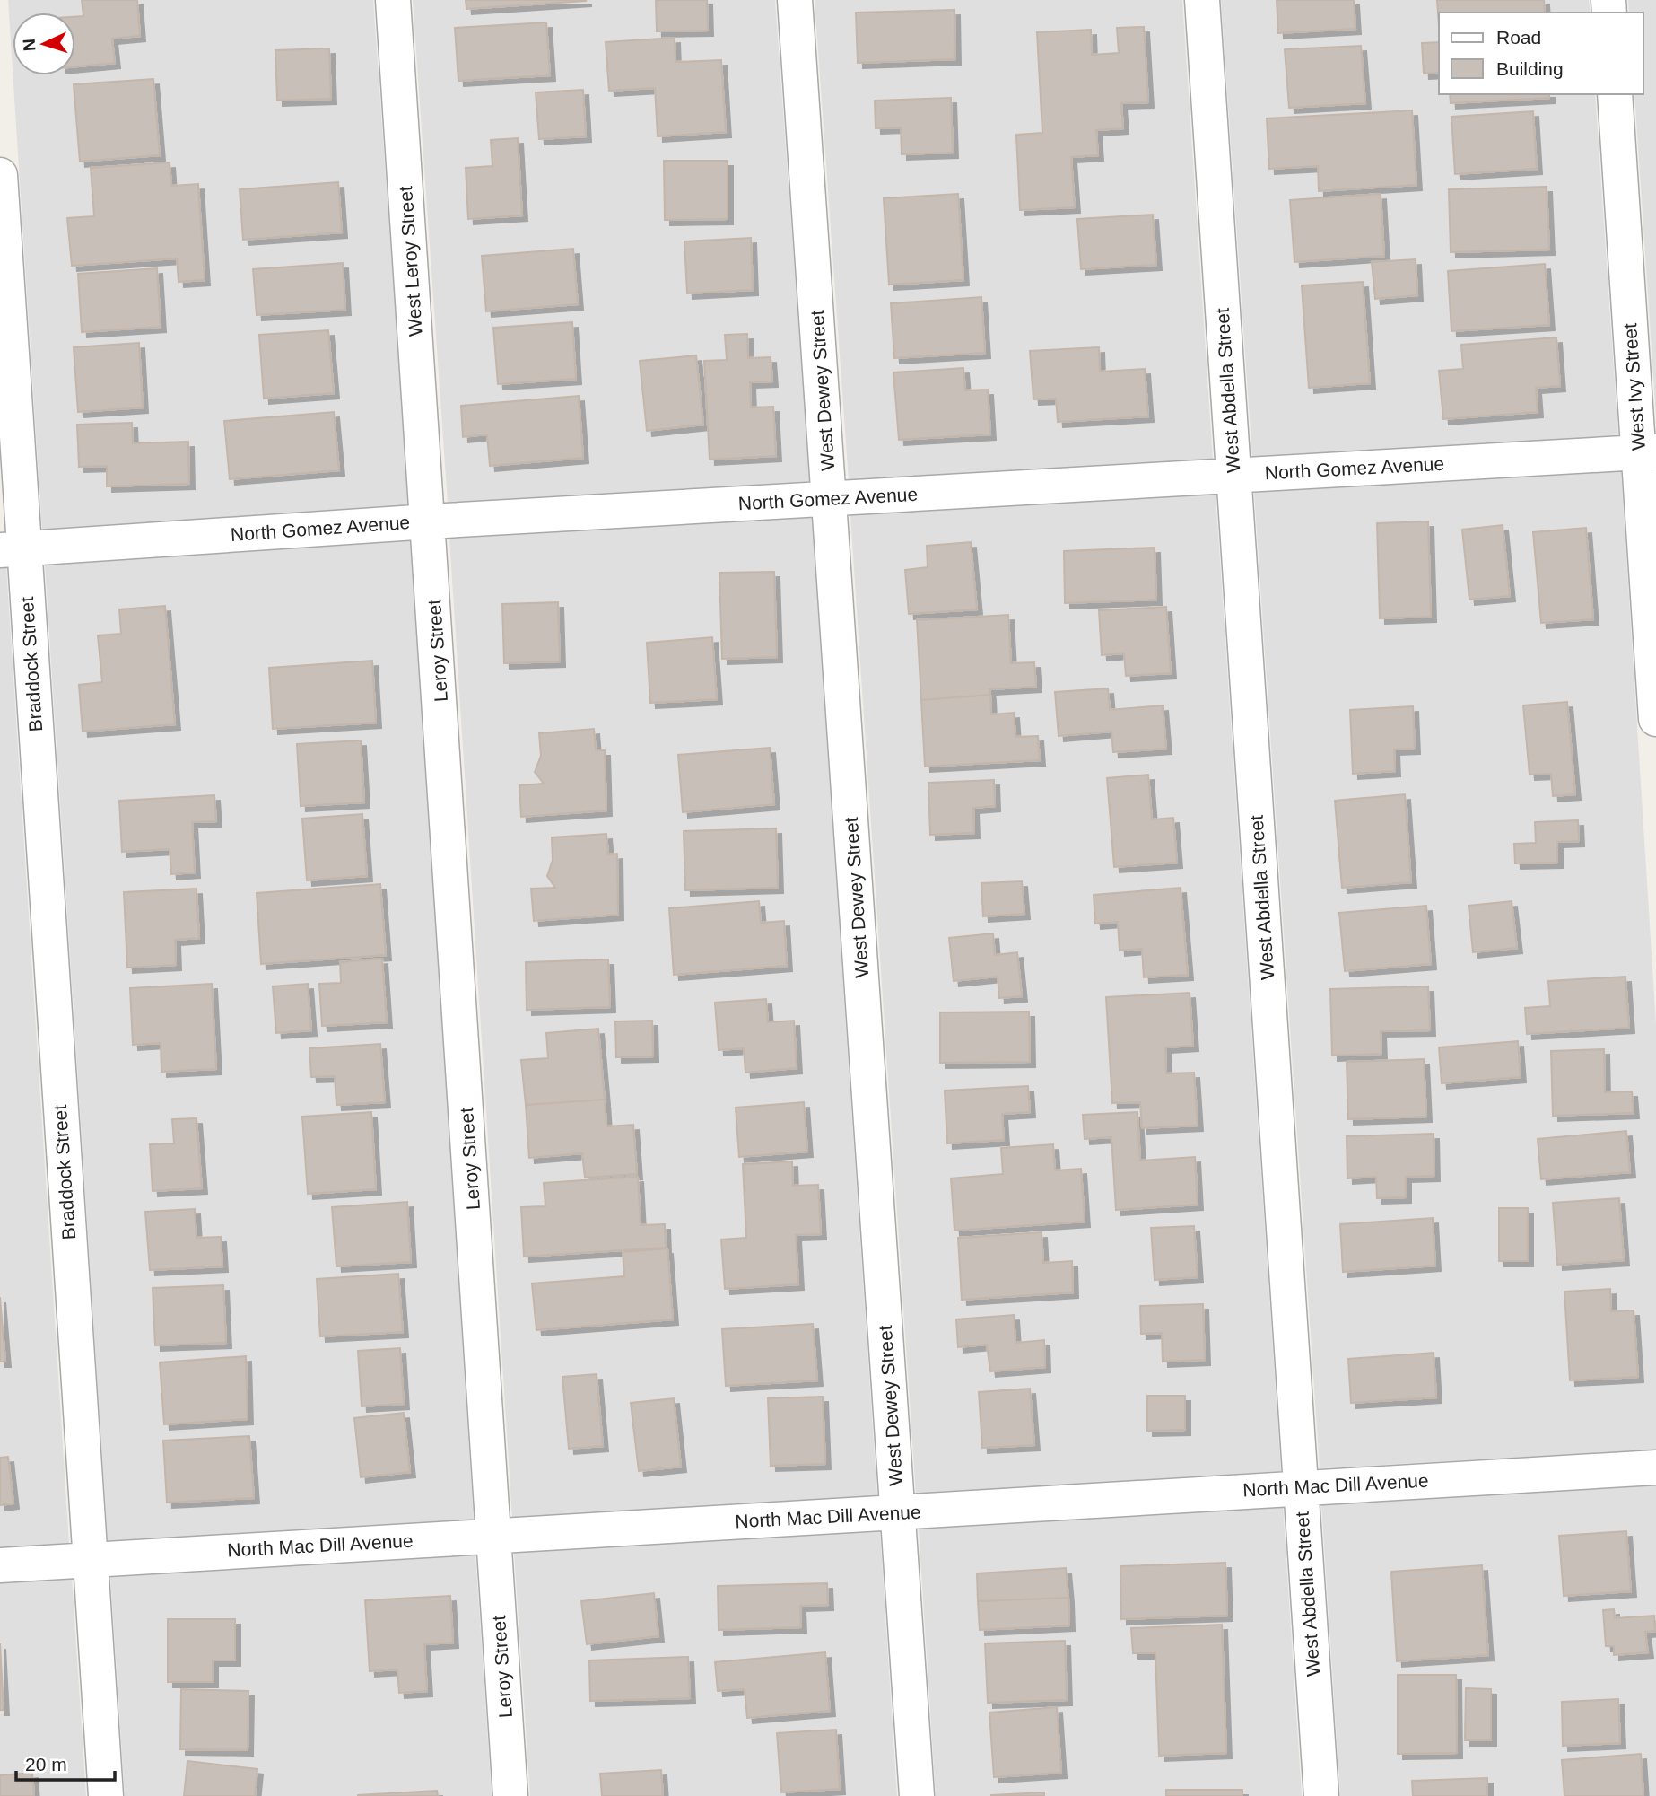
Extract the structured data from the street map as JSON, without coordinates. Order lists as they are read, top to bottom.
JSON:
{
  "streets": {
    "street": [
      "West Leroy Street",
      "West Ivy Street",
      "West Dewey Street",
      "West Abdella Street",
      "North Gomez Avenue",
      "Leroy Street",
      "Braddock Street",
      "North Mac Dill Avenue"
    ]
  },
  "crossings": [
    ["West Leroy Street", "North Gomez Avenue"],
    ["West Leroy Street", "Leroy Street"],
    ["West Ivy Street", "North Gomez Avenue"],
    ["West Dewey Street", "North Gomez Avenue"],
    ["West Dewey Street", "North Mac Dill Avenue"],
    ["West Abdella Street", "North Gomez Avenue"],
    ["West Abdella Street", "North Mac Dill Avenue"],
    ["North Gomez Avenue", "Leroy Street"],
    ["North Gomez Avenue", "Braddock Street"],
    ["Leroy Street", "North Mac Dill Avenue"],
    ["Braddock Street", "North Mac Dill Avenue"]
  ],
  "legend": ["Road", "Building"],
  "scale_bar": "20 m",
  "north": "left"
}
